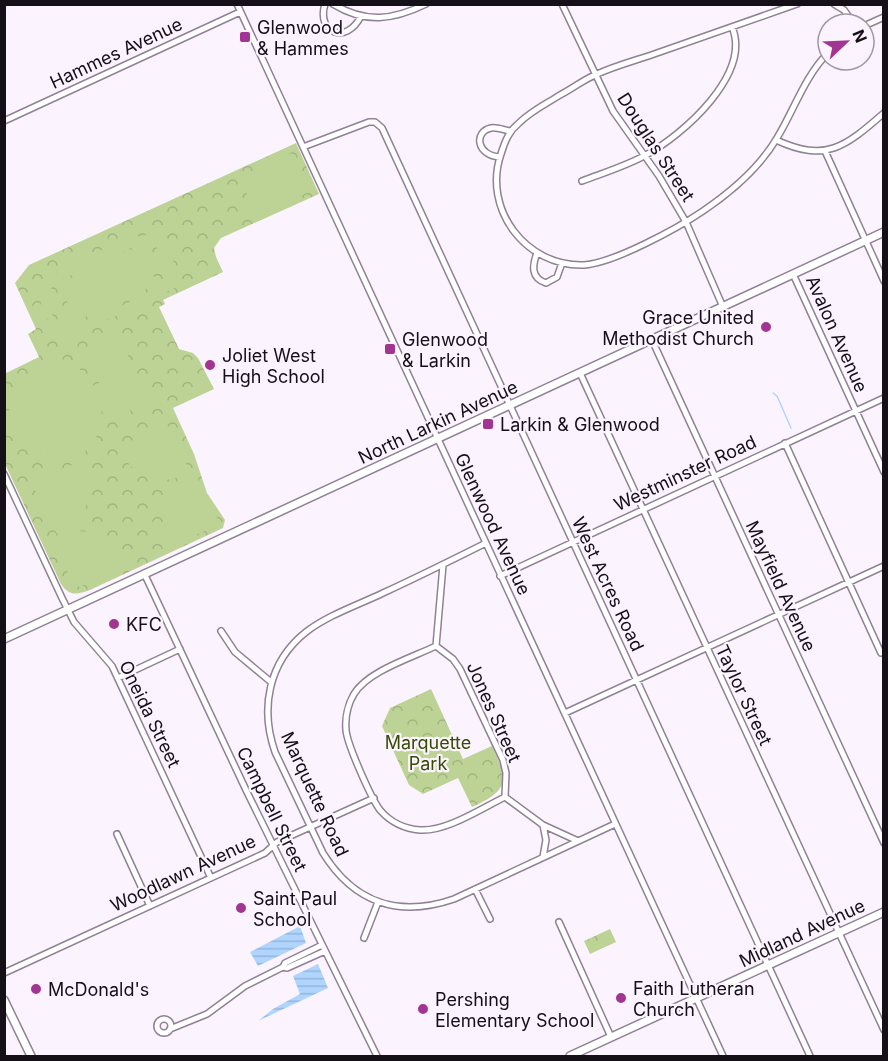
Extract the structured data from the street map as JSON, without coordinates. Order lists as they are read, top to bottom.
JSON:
{
  "streets": {
    "main road": ["North Larkin Avenue", "Midland Avenue"],
    "street": [
      "Hammes Avenue",
      "Douglas Street",
      "Avalon Avenue",
      "Westminster Road",
      "Glenwood Avenue",
      "West Acres Road",
      "Mayfield Avenue",
      "Taylor Street",
      "Jones Street",
      "Oneida Street",
      "Marquette Road",
      "Campbell Street",
      "Woodlawn Avenue"
    ]
  },
  "crossings": [
    ["Hammes Avenue", "Glenwood Avenue"],
    ["Douglas Street", "North Larkin Avenue"],
    ["Avalon Avenue", "North Larkin Avenue"],
    ["Avalon Avenue", "Westminster Road"],
    ["North Larkin Avenue", "Glenwood Avenue"],
    ["North Larkin Avenue", "West Acres Road"],
    ["North Larkin Avenue", "Mayfield Avenue"],
    ["North Larkin Avenue", "Taylor Street"],
    ["North Larkin Avenue", "Oneida Street"],
    ["North Larkin Avenue", "Campbell Street"],
    ["Westminster Road", "Glenwood Avenue"],
    ["Westminster Road", "West Acres Road"],
    ["Westminster Road", "Mayfield Avenue"],
    ["Westminster Road", "Taylor Street"],
    ["Glenwood Avenue", "West Acres Road"],
    ["Glenwood Avenue", "Marquette Road"],
    ["Glenwood Avenue", "Midland Avenue"],
    ["West Acres Road", "Midland Avenue"],
    ["Taylor Street", "Midland Avenue"],
    ["Jones Street", "Woodlawn Avenue"],
    ["Oneida Street", "Woodlawn Avenue"],
    ["Marquette Road", "Woodlawn Avenue"],
    ["Campbell Street", "Woodlawn Avenue"]
  ],
  "parks": ["Marquette Park"],
  "places": {
    "transit": ["Glenwood & Hammes", "Glenwood & Larkin", "Larkin & Glenwood"],
    "other": [
      "Grace United Methodist Church",
      "Joliet West High School",
      "KFC",
      "Saint Paul School",
      "McDonald's",
      "Faith Lutheran Church",
      "Pershing Elementary School"
    ]
  },
  "north": "top right"
}
